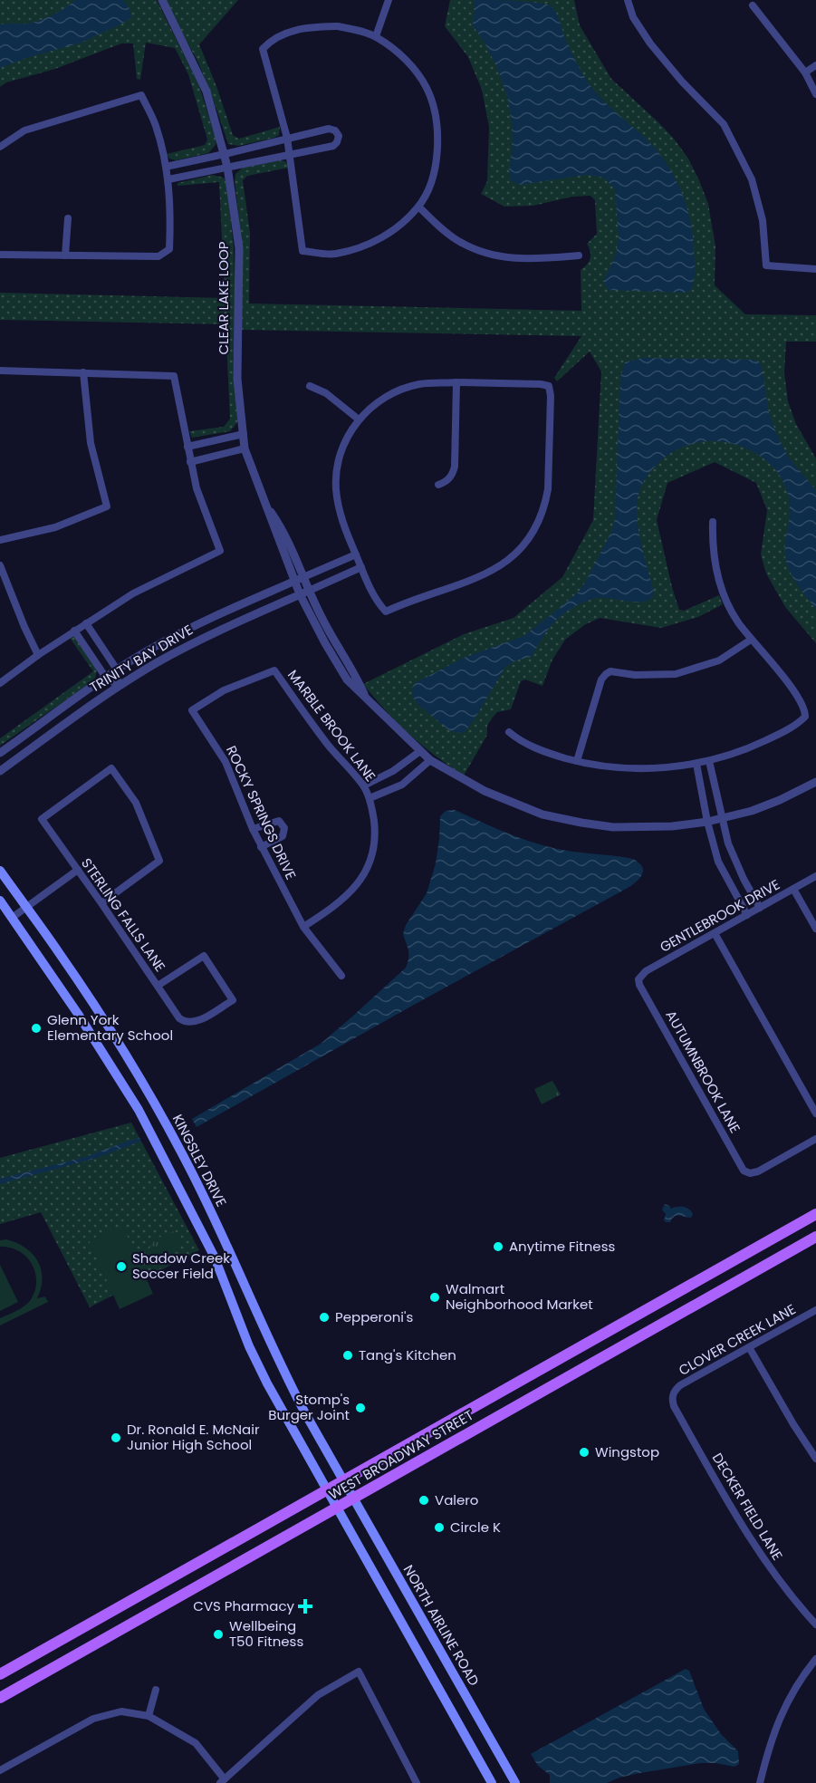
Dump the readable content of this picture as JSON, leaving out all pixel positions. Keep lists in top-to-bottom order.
{
  "streets": {
    "main road": ["KINGSLEY DRIVE", "WEST BROADWAY STREET", "NORTH AIRLINE ROAD"],
    "street": [
      "CLEAR LAKE LOOP",
      "TRINITY BAY DRIVE",
      "MARBLE BROOK LANE",
      "ROCKY SPRINGS DRIVE",
      "STERLING FALLS LANE",
      "GENTLEBROOK DRIVE",
      "AUTUMNBROOK LANE",
      "CLOVER CREEK LANE",
      "DECKER FIELD LANE"
    ]
  },
  "crossings": [
    ["CLEAR LAKE LOOP", "TRINITY BAY DRIVE"],
    ["MARBLE BROOK LANE", "ROCKY SPRINGS DRIVE"],
    ["GENTLEBROOK DRIVE", "AUTUMNBROOK LANE"],
    ["KINGSLEY DRIVE", "WEST BROADWAY STREET"],
    ["KINGSLEY DRIVE", "NORTH AIRLINE ROAD"],
    ["CLOVER CREEK LANE", "DECKER FIELD LANE"],
    ["WEST BROADWAY STREET", "NORTH AIRLINE ROAD"]
  ],
  "places": {
    "other": [
      "Glenn York Elementary School",
      "Anytime Fitness",
      "Shadow Creek Soccer Field",
      "Walmart Neighborhood Market",
      "Pepperoni's",
      "Tang's Kitchen",
      "Stomp's Burger Joint",
      "Dr. Ronald E. McNair Junior High School",
      "Wingstop",
      "Valero",
      "Circle K",
      "Wellbeing T50 Fitness"
    ],
    "health": ["CVS Pharmacy"]
  }
}
